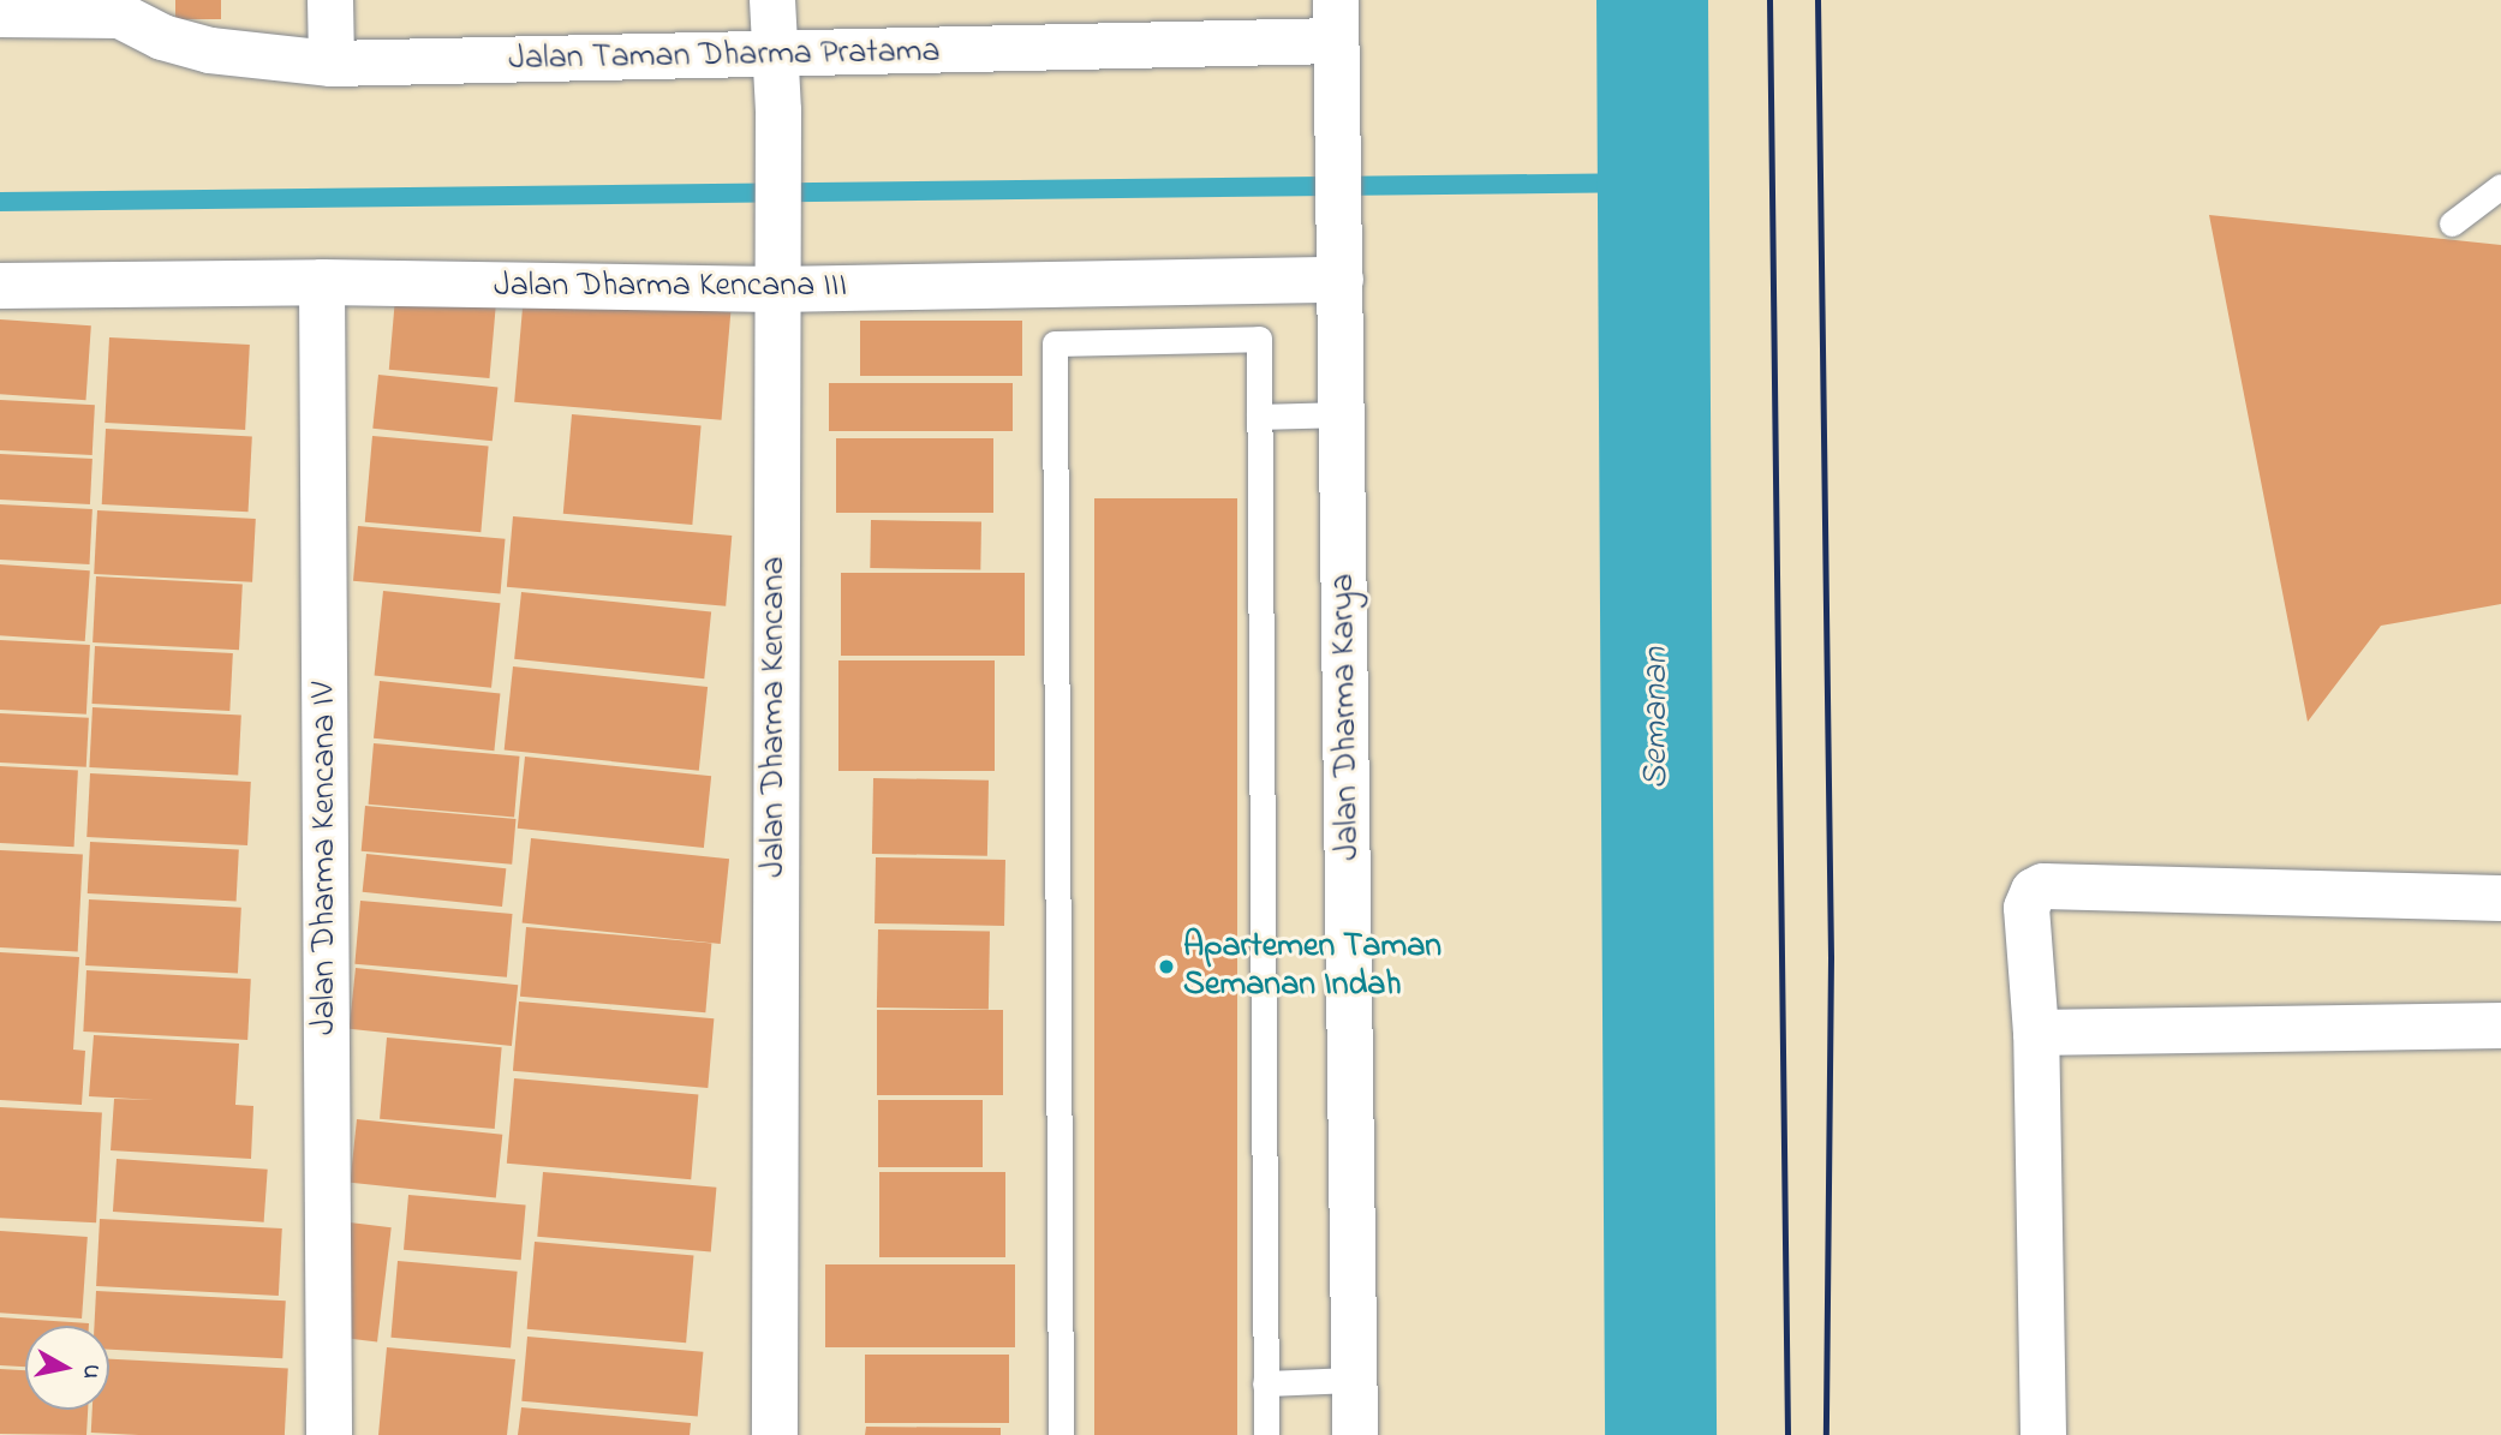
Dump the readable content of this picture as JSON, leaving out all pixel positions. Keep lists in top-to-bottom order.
{
  "streets": {
    "street": [
      "Jalan Taman Dharma Pratama",
      "Jalan Dharma Kencana III",
      "Jalan Dharma Kencana",
      "Jalan Dharma Karya",
      "Jalan Dharma Kencana IV"
    ]
  },
  "crossings": [
    ["Jalan Taman Dharma Pratama", "Jalan Dharma Kencana"],
    ["Jalan Taman Dharma Pratama", "Jalan Dharma Karya"],
    ["Jalan Dharma Kencana III", "Jalan Dharma Kencana"],
    ["Jalan Dharma Kencana III", "Jalan Dharma Karya"],
    ["Jalan Dharma Kencana III", "Jalan Dharma Kencana IV"]
  ],
  "water": ["Semanan"],
  "places": ["Apartemen Taman Semanan Indah"],
  "north": "right"
}
